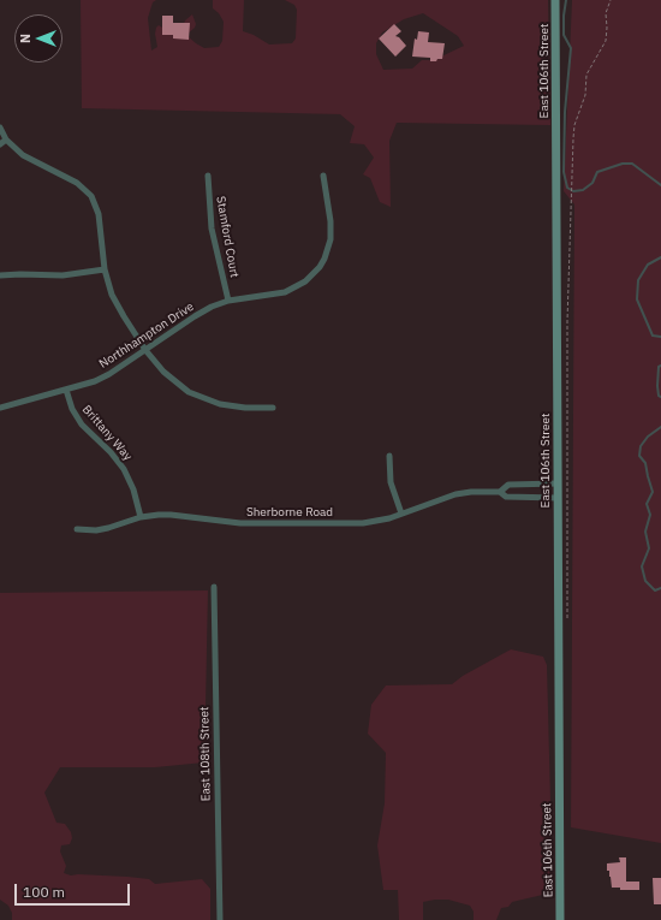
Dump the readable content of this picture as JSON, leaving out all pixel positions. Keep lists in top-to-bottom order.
{
  "streets": {
    "main road": ["East 106th Street"],
    "street": [
      "Stamford Court",
      "Northhampton Drive",
      "Brittany Way",
      "Sherborne Road",
      "East 108th Street"
    ]
  },
  "crossings": [
    ["East 106th Street", "Sherborne Road"],
    ["Stamford Court", "Northhampton Drive"],
    ["Northhampton Drive", "Brittany Way"],
    ["Brittany Way", "Sherborne Road"]
  ],
  "scale_bar": "100 m",
  "north": "left"
}
